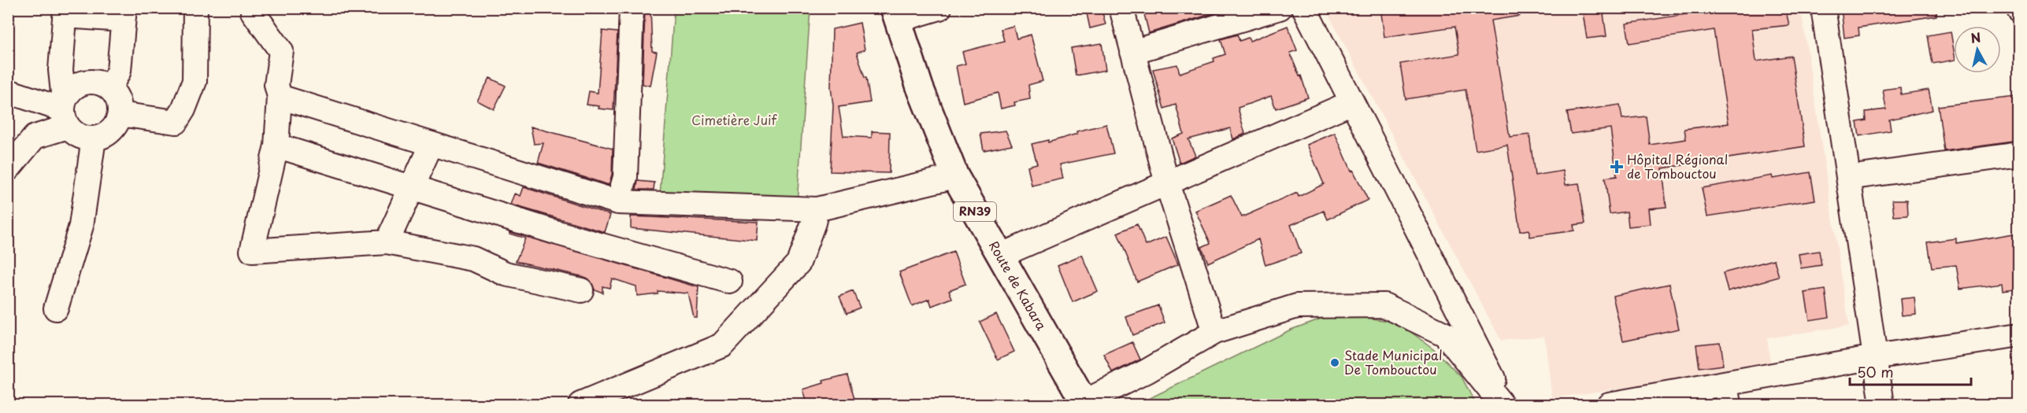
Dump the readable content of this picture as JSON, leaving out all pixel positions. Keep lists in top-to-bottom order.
{
  "streets": {
    "main road": ["RN39", "Route de Kabara"]
  },
  "parks": ["Cimetière Juif"],
  "places": {
    "health": ["Hôpital Régional de Tombouctou"],
    "other": ["Stade Municipal De Tombouctou"]
  },
  "scale_bar": "50 m",
  "north": "top"
}
